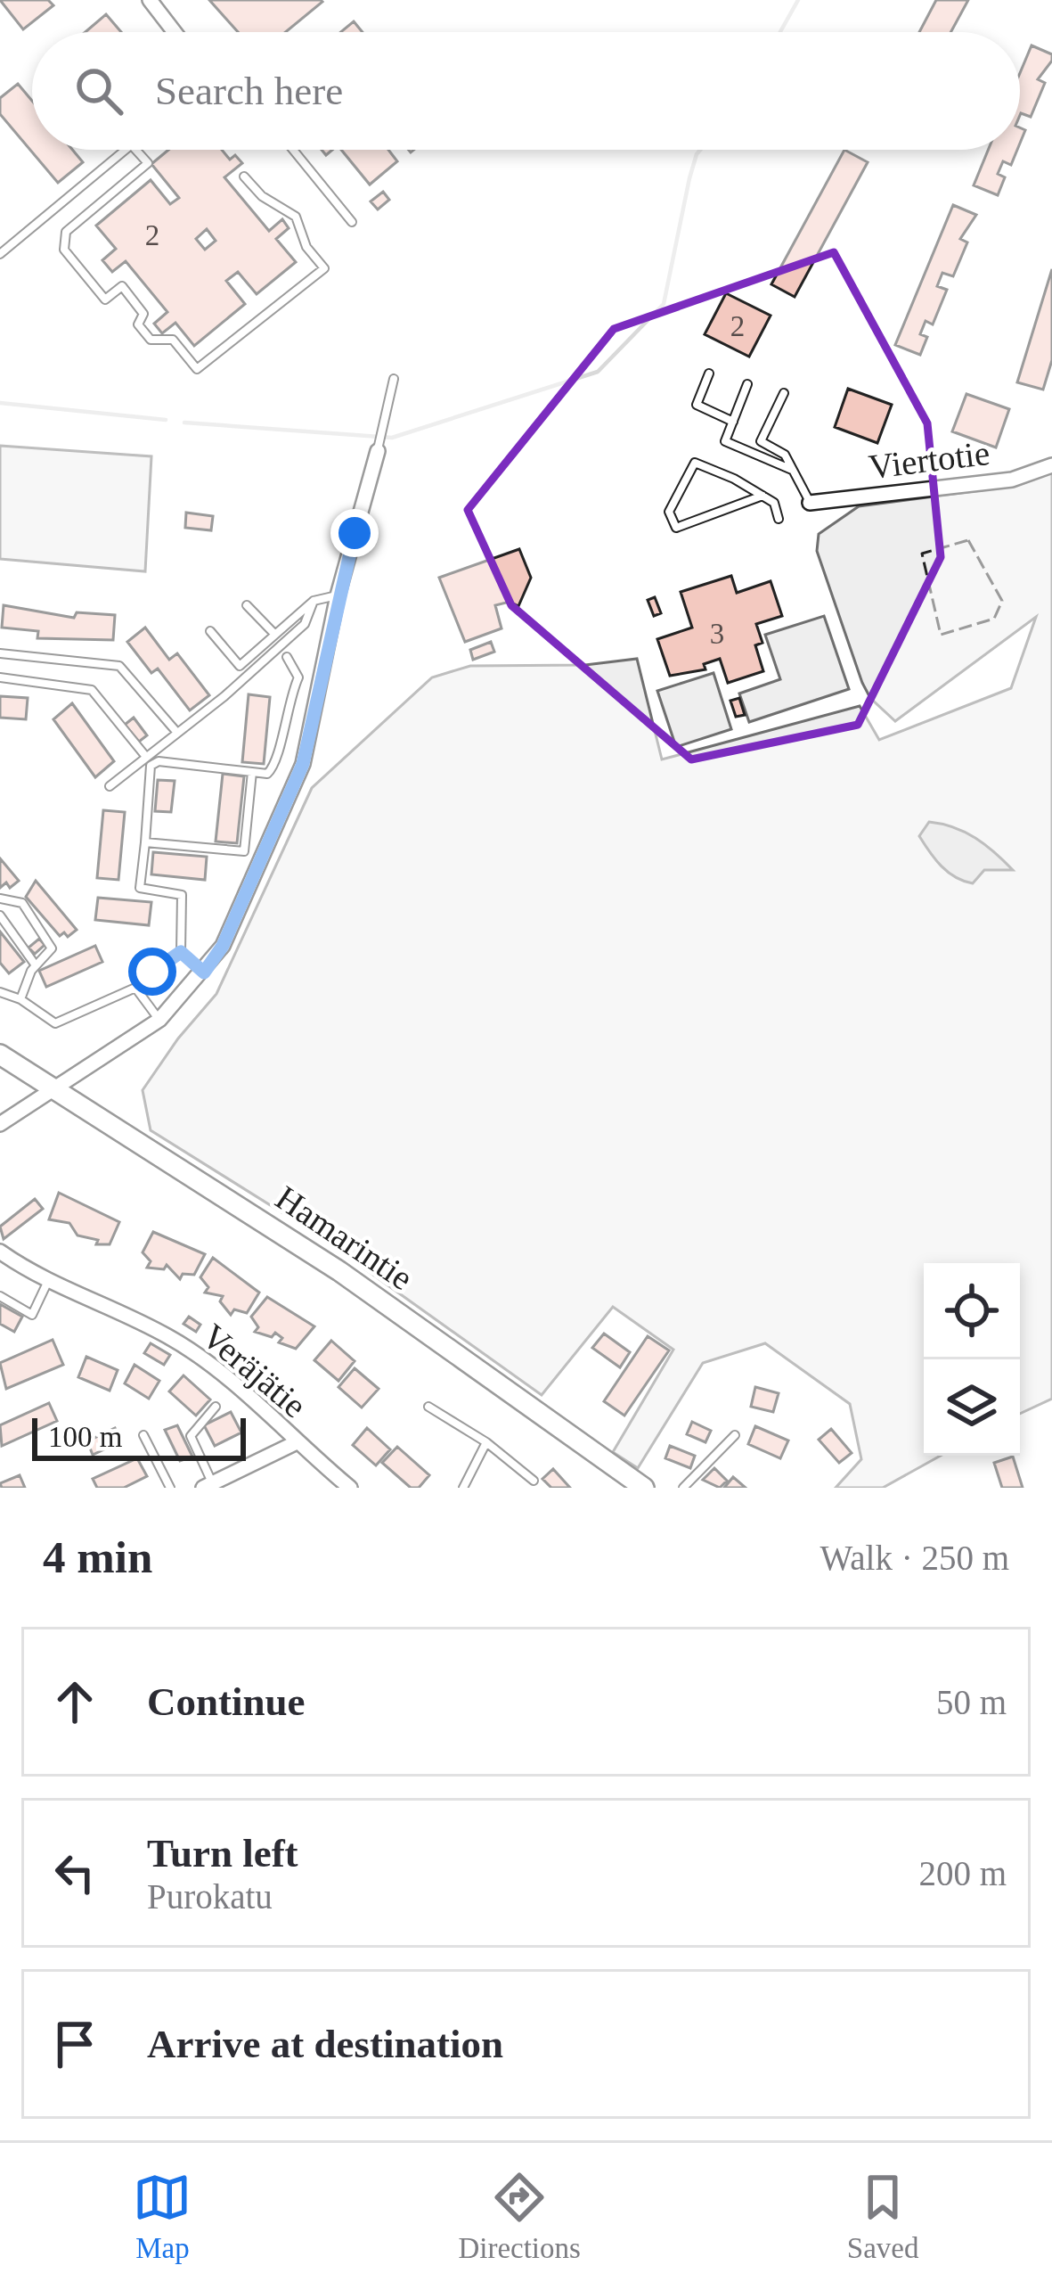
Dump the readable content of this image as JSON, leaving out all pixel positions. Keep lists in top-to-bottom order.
{
  "streets": {
    "street": ["Viertotie", "Hamarintie", "Veräjätie"]
  },
  "house_numbers": ["2", "2", "3"],
  "scale_bar": "100 m",
  "page": {
    "search": "Search here",
    "scale": "100 m",
    "heading": ["4 min", "Walk · 250 m"],
    "list": [
      ["Continue", "50 m"],
      ["Turn left", "Purokatu", "200 m"],
      "Arrive at destination"
    ],
    "nav": ["Map", "Directions", "Saved"]
  }
}
